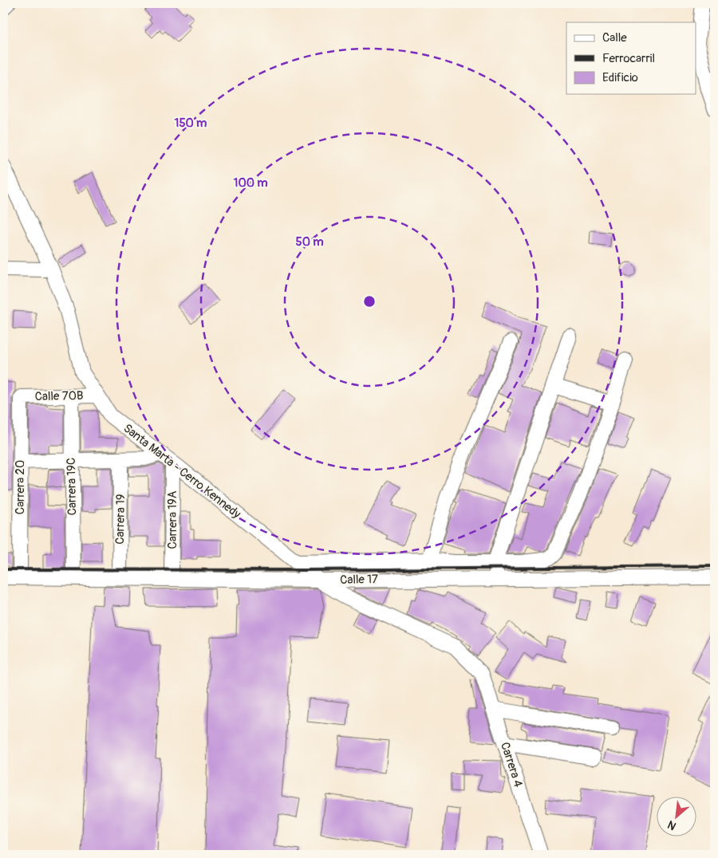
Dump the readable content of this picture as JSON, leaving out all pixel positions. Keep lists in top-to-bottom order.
{
  "streets": {
    "street": [
      "Calle 70B",
      "Santa Marta - Cerro Kennedy",
      "Carrera 19C",
      "Carrera 20",
      "Carrera 19",
      "Carrera 19A",
      "Calle 17",
      "Carrera 4"
    ]
  },
  "crossings": [
    ["Calle 70B", "Santa Marta - Cerro Kennedy"],
    ["Calle 70B", "Carrera 19C"],
    ["Calle 70B", "Carrera 20"],
    ["Santa Marta - Cerro Kennedy", "Carrera 19A"],
    ["Santa Marta - Cerro Kennedy", "Calle 17"],
    ["Santa Marta - Cerro Kennedy", "Carrera 4"],
    ["Carrera 19C", "Calle 17"],
    ["Carrera 20", "Calle 17"],
    ["Carrera 19", "Calle 17"],
    ["Carrera 19A", "Calle 17"]
  ],
  "legend": ["Calle", "Ferrocarril", "Edificio"],
  "north": "bottom left",
  "rings": ["150 m", "100 m", "50 m"]
}
